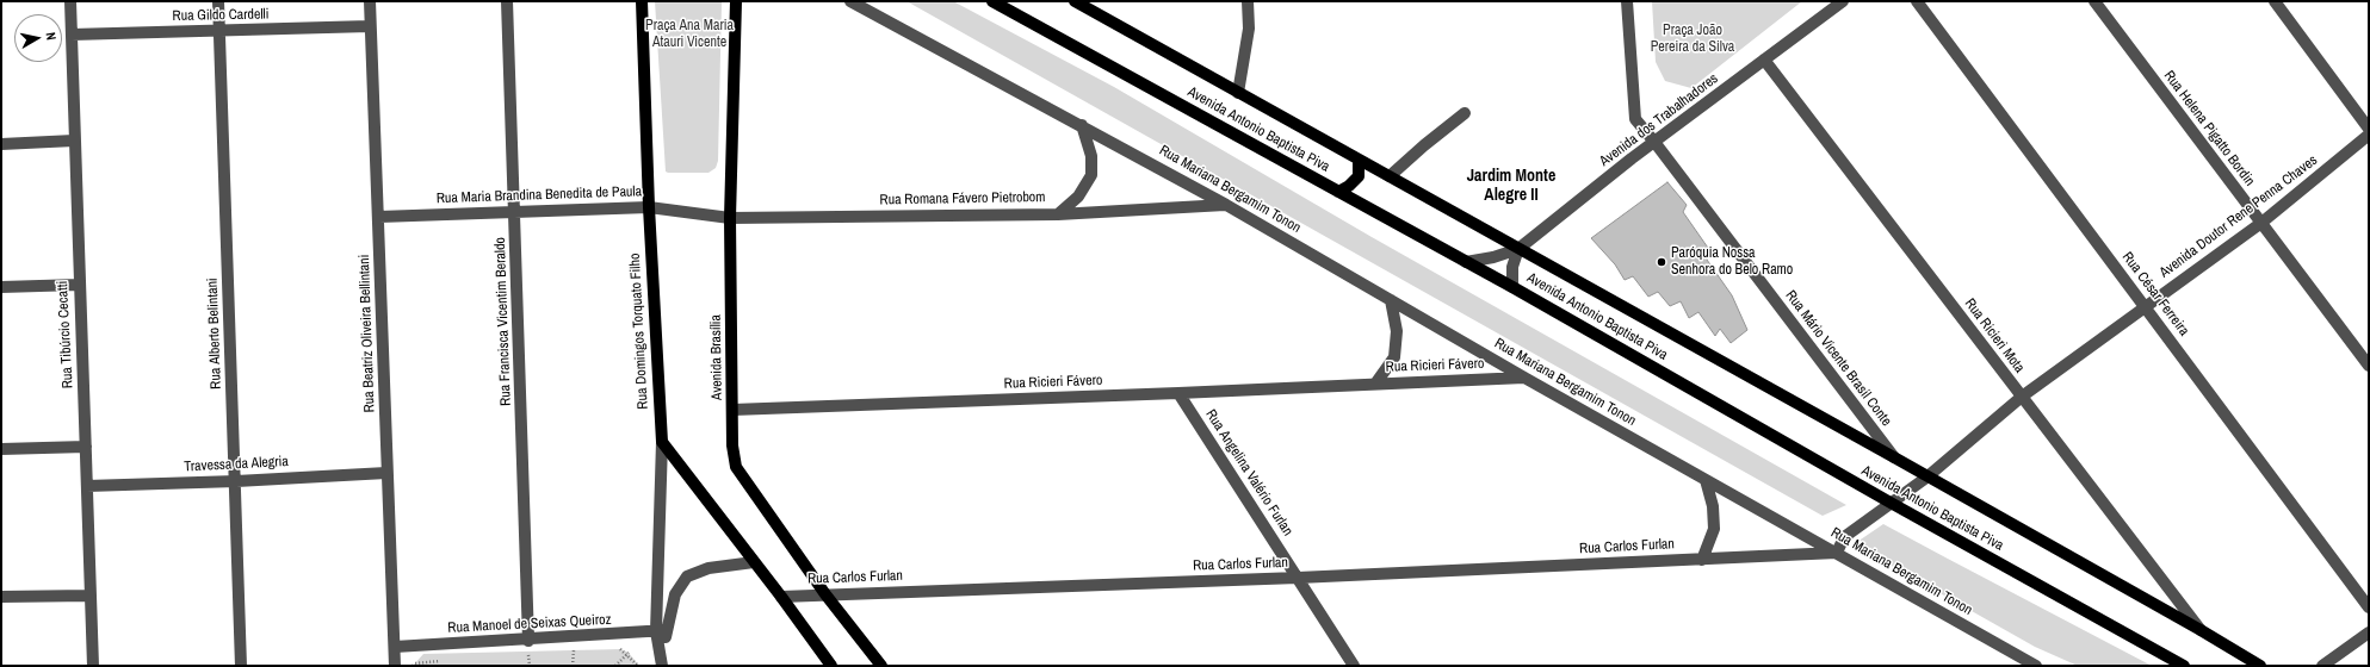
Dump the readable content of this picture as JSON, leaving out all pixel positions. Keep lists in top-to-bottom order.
{
  "streets": {
    "main road": ["Avenida Antonio Baptista Piva", "Rua Domingos Torquato Filho", "Avenida Brasília"],
    "street": [
      "Rua Gildo Cardelli",
      "Avenida dos Trabalhadores",
      "Rua Helena Pigatto Bordin",
      "Rua Mariana Bergamim Tonon",
      "Rua Maria Brandina Benedita de Paula",
      "Rua Romana Fávero Pietrobom",
      "Avenida Doutor Rene Penna Chaves",
      "Rua César Ferreira",
      "Rua Francisca Vicentim Beraldo",
      "Rua Alberto Belintani",
      "Rua Beatriz Oliveira Bellintani",
      "Rua Tibúrcio Cecatti",
      "Rua Ricieri Mota",
      "Rua Mário Vicente Brasil Conte",
      "Rua Ricieri Fávero",
      "Travessa da Alegria",
      "Rua Angelina Valério Furlan",
      "Rua Carlos Furlan",
      "Rua Manoel de Seixas Queiroz"
    ]
  },
  "crossings": [
    ["Rua Gildo Cardelli", "Rua Alberto Belintani"],
    ["Rua Gildo Cardelli", "Rua Beatriz Oliveira Bellintani"],
    ["Rua Gildo Cardelli", "Rua Tibúrcio Cecatti"],
    ["Avenida dos Trabalhadores", "Avenida Antonio Baptista Piva"],
    ["Avenida dos Trabalhadores", "Rua Ricieri Mota"],
    ["Avenida dos Trabalhadores", "Rua Mário Vicente Brasil Conte"],
    ["Rua Helena Pigatto Bordin", "Avenida Doutor Rene Penna Chaves"],
    ["Avenida Antonio Baptista Piva", "Avenida Doutor Rene Penna Chaves"],
    ["Avenida Antonio Baptista Piva", "Rua Ricieri Mota"],
    ["Avenida Antonio Baptista Piva", "Rua Mário Vicente Brasil Conte"],
    ["Rua Mariana Bergamim Tonon", "Rua Romana Fávero Pietrobom"],
    ["Rua Mariana Bergamim Tonon", "Avenida Doutor Rene Penna Chaves"],
    ["Rua Mariana Bergamim Tonon", "Rua Ricieri Fávero"],
    ["Rua Mariana Bergamim Tonon", "Rua Carlos Furlan"],
    ["Rua Maria Brandina Benedita de Paula", "Rua Romana Fávero Pietrobom"],
    ["Rua Maria Brandina Benedita de Paula", "Rua Francisca Vicentim Beraldo"],
    ["Rua Maria Brandina Benedita de Paula", "Rua Domingos Torquato Filho"],
    ["Rua Maria Brandina Benedita de Paula", "Rua Beatriz Oliveira Bellintani"],
    ["Rua Romana Fávero Pietrobom", "Avenida Brasília"],
    ["Avenida Doutor Rene Penna Chaves", "Rua César Ferreira"],
    ["Avenida Doutor Rene Penna Chaves", "Rua Ricieri Mota"],
    ["Avenida Doutor Rene Penna Chaves", "Rua Carlos Furlan"],
    ["Rua Francisca Vicentim Beraldo", "Rua Manoel de Seixas Queiroz"],
    ["Rua Domingos Torquato Filho", "Rua Manoel de Seixas Queiroz"],
    ["Rua Alberto Belintani", "Travessa da Alegria"],
    ["Rua Beatriz Oliveira Bellintani", "Travessa da Alegria"],
    ["Rua Beatriz Oliveira Bellintani", "Rua Manoel de Seixas Queiroz"],
    ["Rua Tibúrcio Cecatti", "Travessa da Alegria"],
    ["Avenida Brasília", "Rua Ricieri Fávero"],
    ["Avenida Brasília", "Rua Carlos Furlan"],
    ["Rua Ricieri Fávero", "Rua Angelina Valério Furlan"],
    ["Rua Angelina Valério Furlan", "Rua Carlos Furlan"]
  ],
  "districts": ["Jardim Monte Alegre II"],
  "parks": ["Praça Ana Maria Atauri Vicente", "Praça João Pereira da Silva"],
  "places": ["Paróquia Nossa Senhora do Belo Ramo"],
  "north": "right"
}
